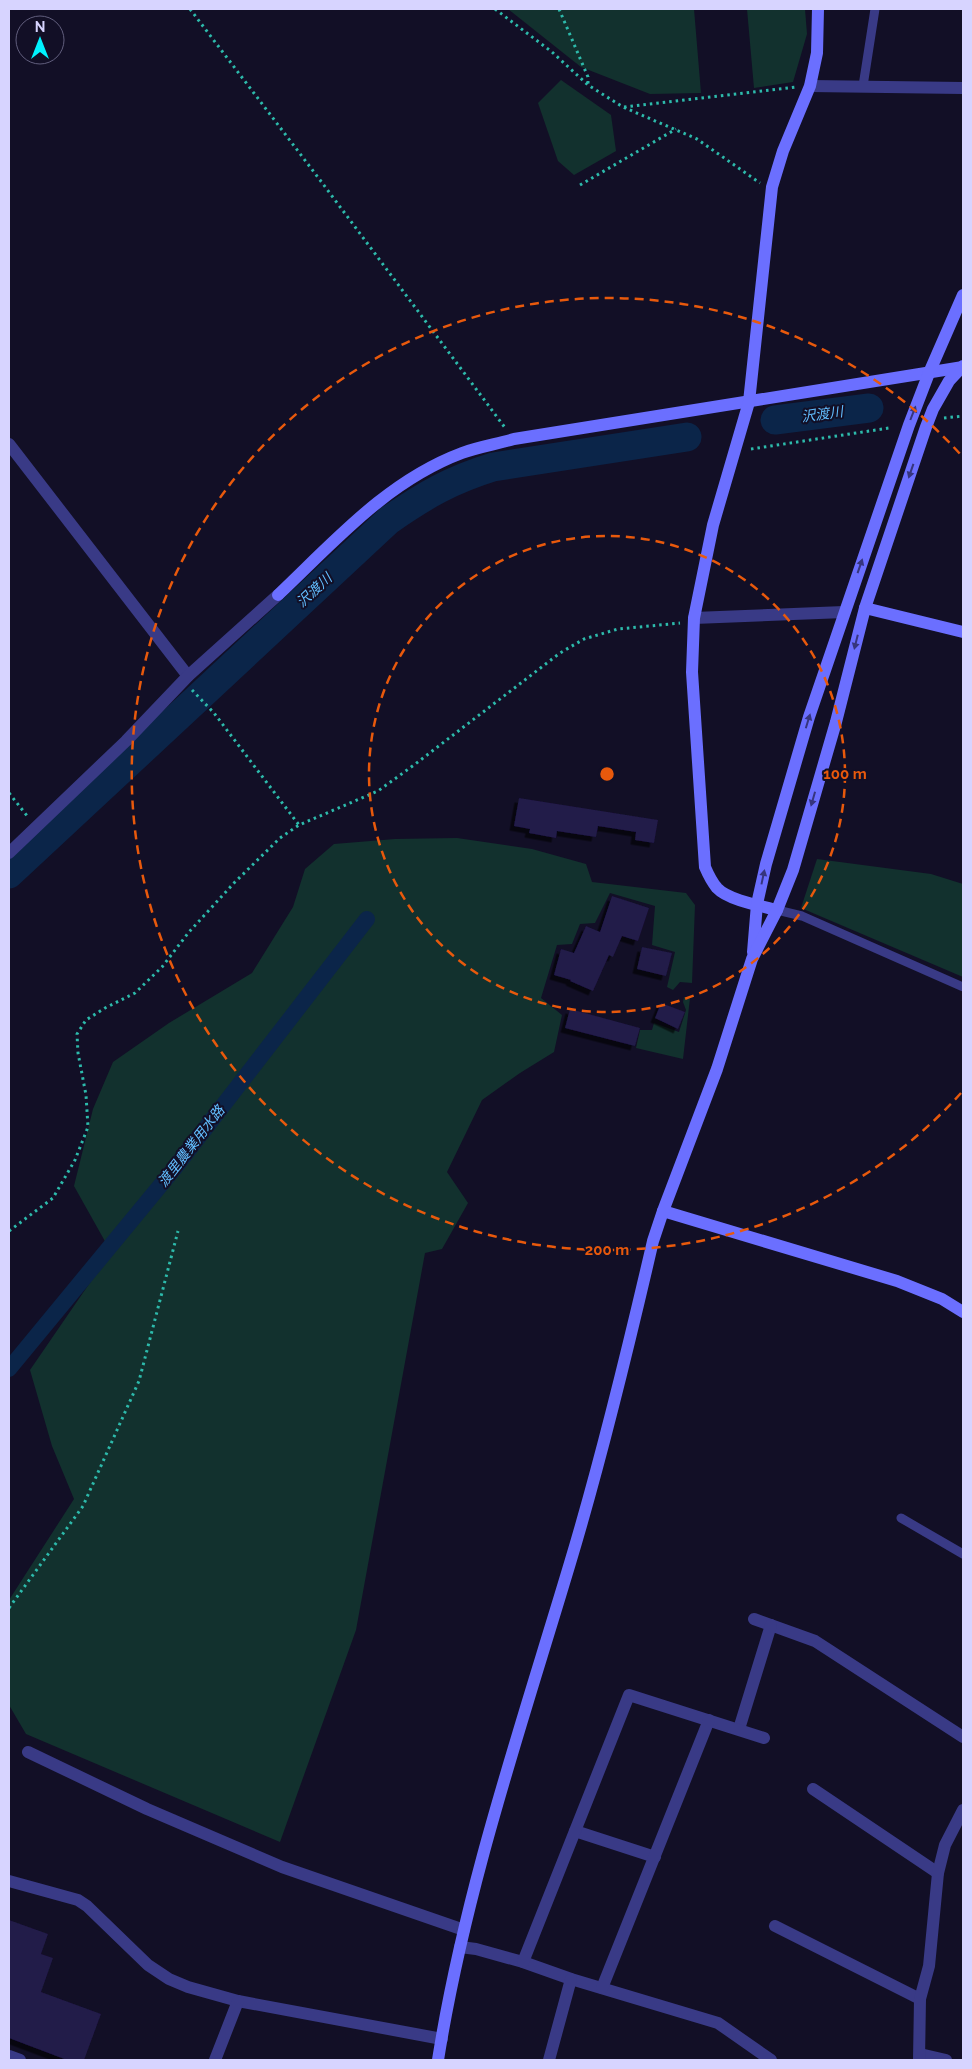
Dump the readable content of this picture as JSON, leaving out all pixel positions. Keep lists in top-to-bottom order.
{
  "water": ["沢渡川", "渡里農業用水路"],
  "north": "top",
  "rings": ["100 m", "200 m"]
}
